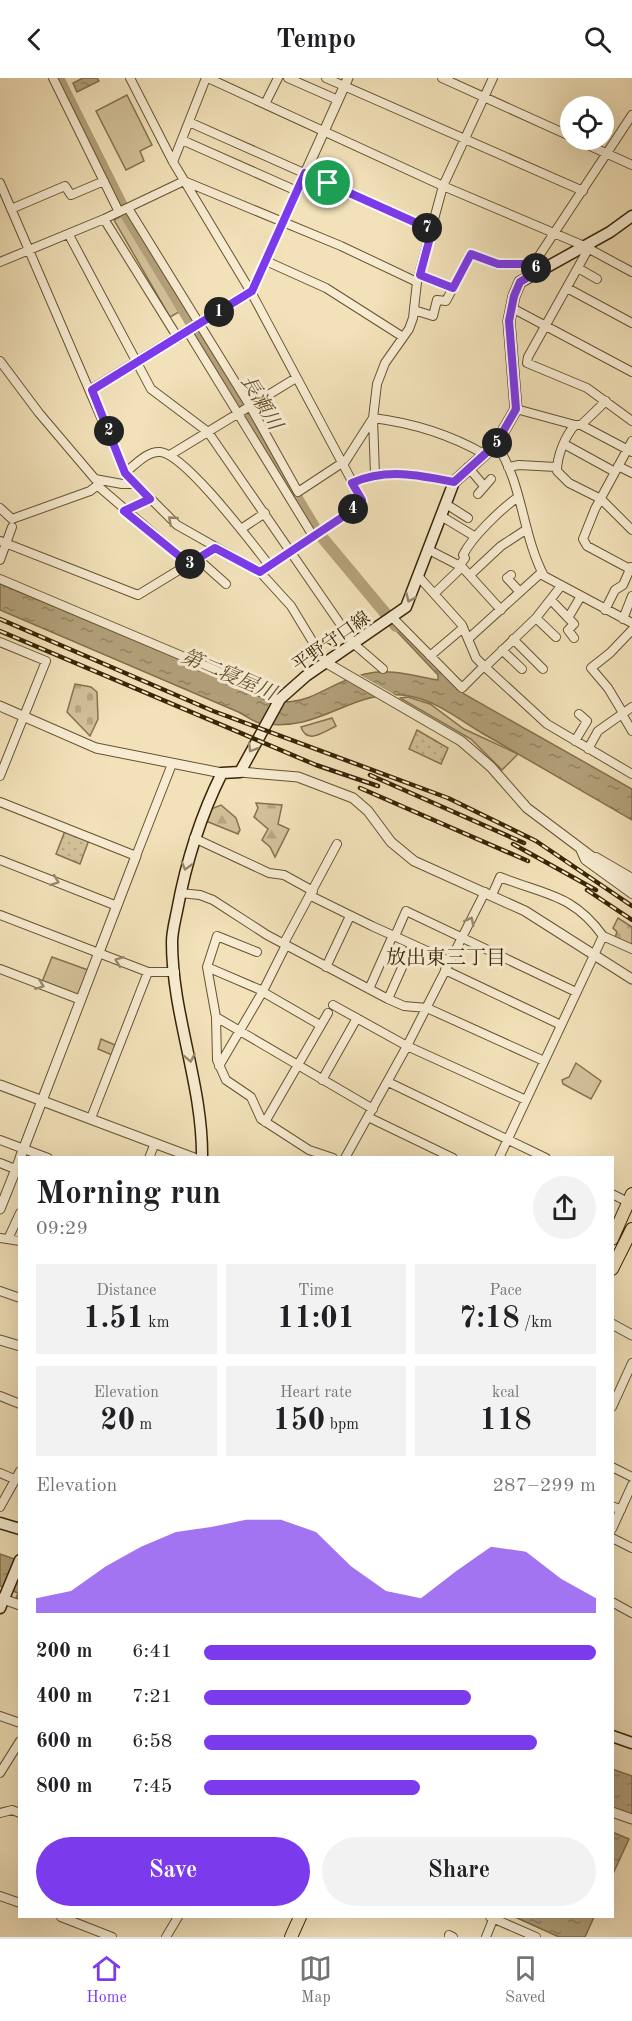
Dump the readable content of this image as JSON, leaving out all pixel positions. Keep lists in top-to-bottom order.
{
  "streets": {
    "main road": ["平野守口線"]
  },
  "districts": ["放出東三丁目"],
  "water": ["長瀬川", "第二寝屋川"],
  "page": {
    "header": "Tempo",
    "pins": [
      "7",
      "6",
      "1",
      "2",
      "5",
      "4",
      "3"
    ],
    "heading": ["Morning run", "09:29"],
    "stats": [
      ["Distance", "1.51 km"],
      ["Time", "11:01"],
      ["Pace", "7:18 /km"],
      ["Elevation", "20 m"],
      ["Heart rate", "150 bpm"],
      ["kcal", "118"]
    ],
    "chart": ["Elevation", "287–299 m"],
    "list": [
      {
        "name": "200 m",
        "note": "6:41"
      },
      {
        "name": "400 m",
        "note": "7:21"
      },
      {
        "name": "600 m",
        "note": "6:58"
      },
      {
        "name": "800 m",
        "note": "7:45"
      }
    ],
    "buttons": ["Save", "Share"],
    "tabs": ["Home", "Map", "Saved"]
  }
}
